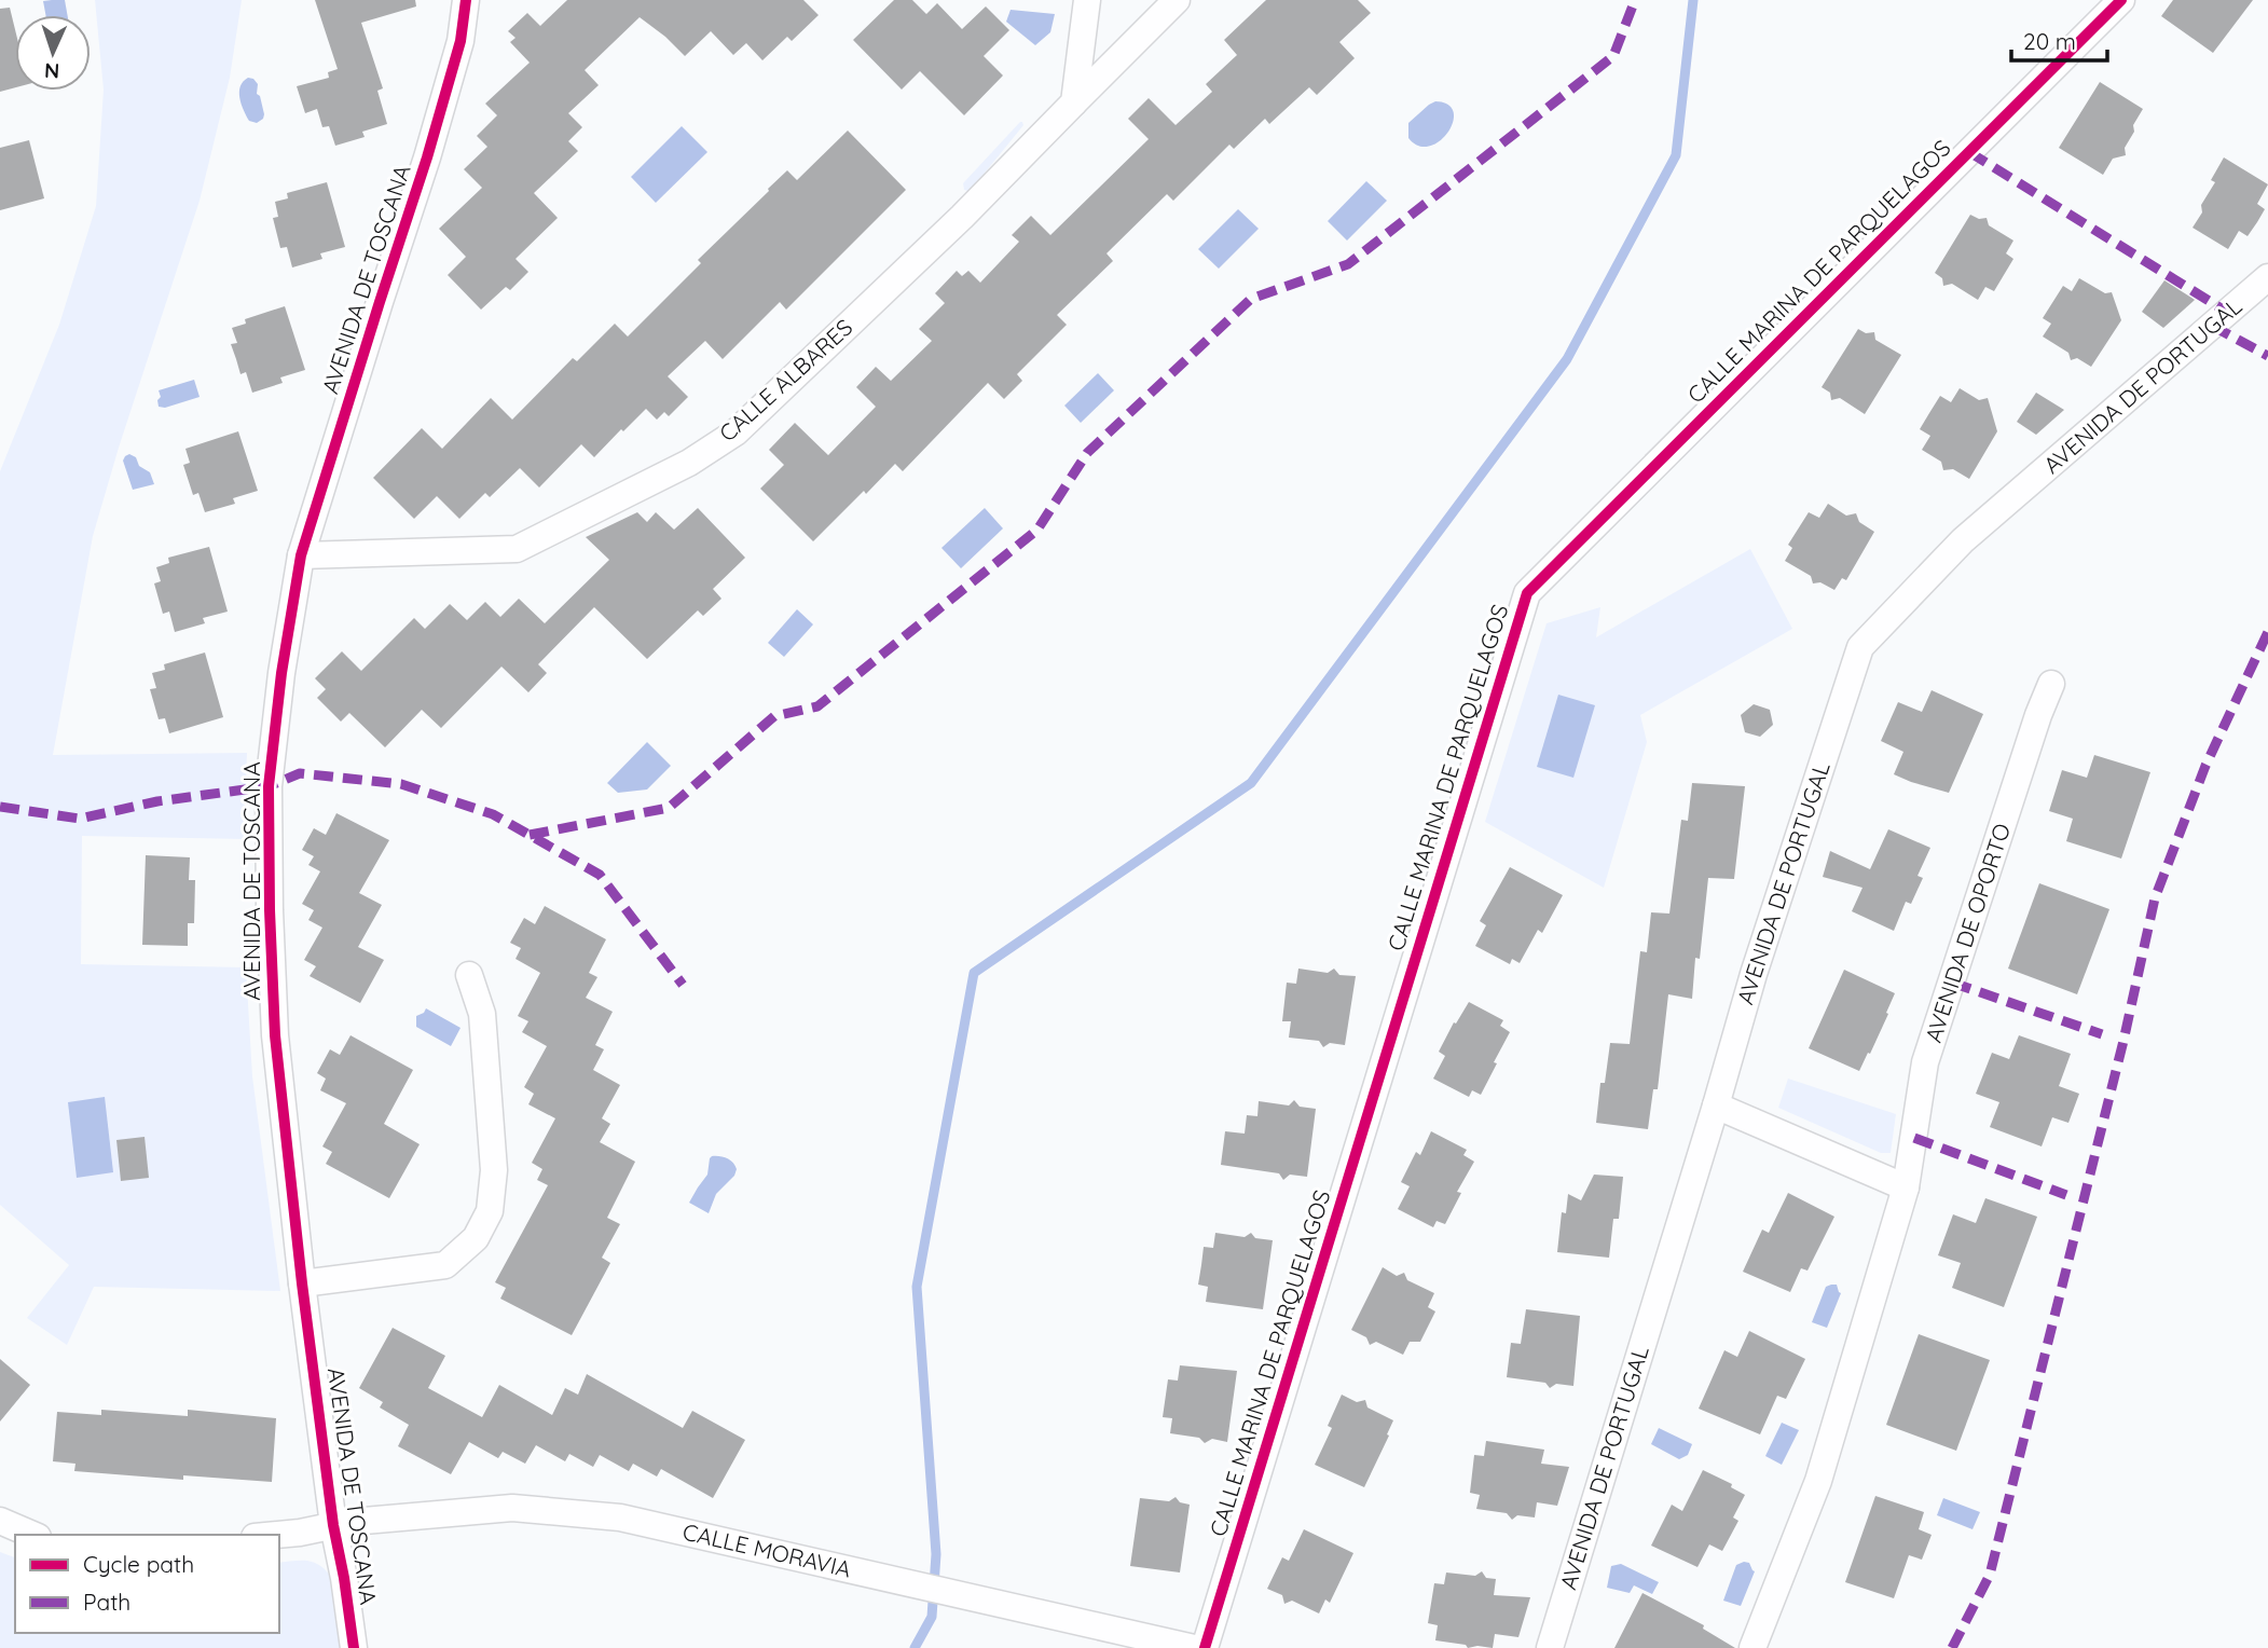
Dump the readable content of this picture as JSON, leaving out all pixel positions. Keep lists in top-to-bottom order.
{
  "streets": {
    "street": [
      "CALLE MARINA DE PARQUELAGOS",
      "AVENIDA DE TOSCANA",
      "CALLE ALBARES",
      "AVENIDA DE PORTUGAL",
      "AVENIDA DE OPORTO",
      "CALLE MORAVIA"
    ]
  },
  "crossings": [
    ["AVENIDA DE TOSCANA", "CALLE ALBARES"],
    ["AVENIDA DE TOSCANA", "CALLE MORAVIA"]
  ],
  "legend": ["Cycle path", "Path"],
  "scale_bar": "20 m",
  "north": "bottom"
}
